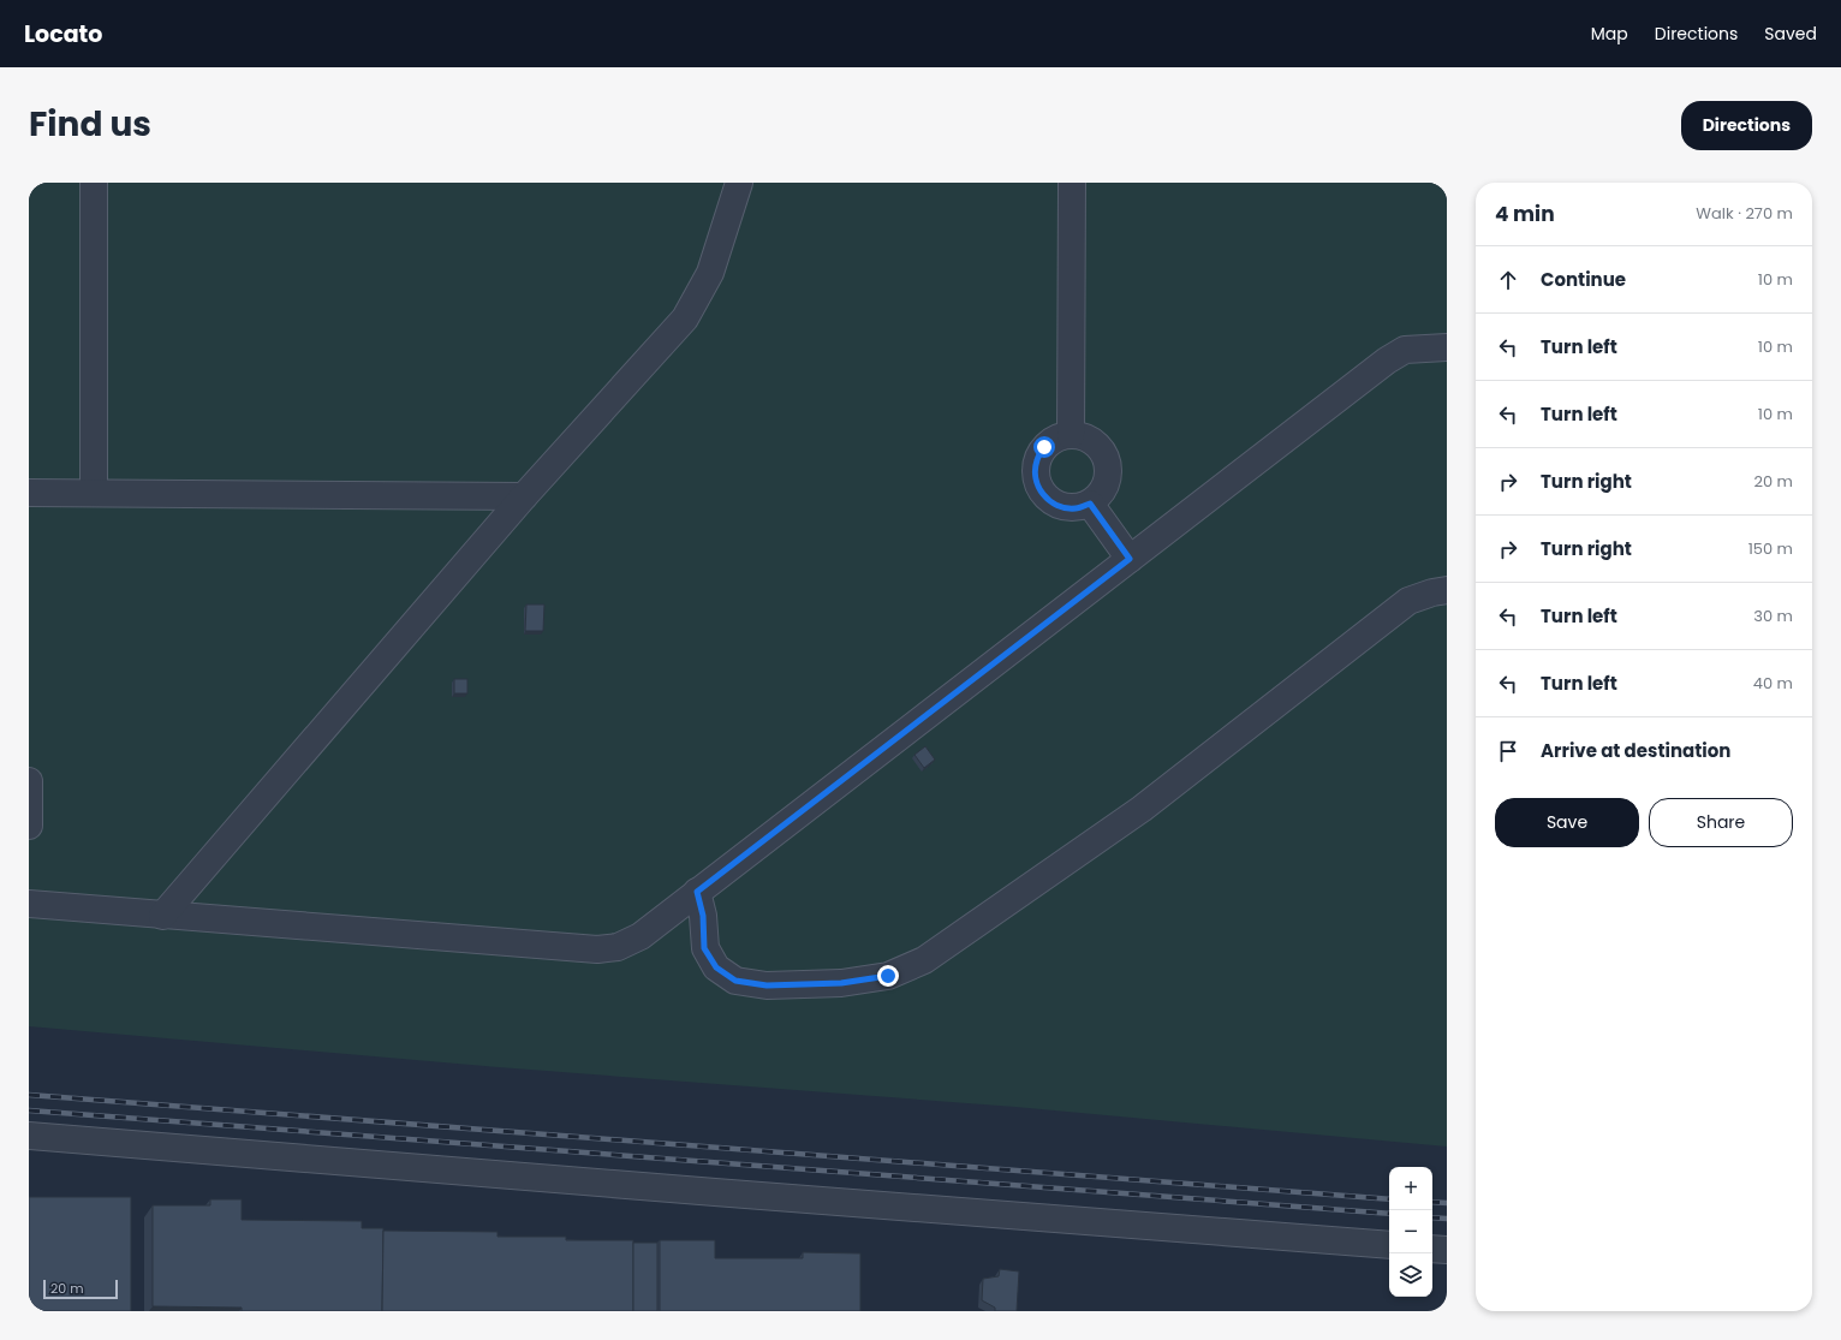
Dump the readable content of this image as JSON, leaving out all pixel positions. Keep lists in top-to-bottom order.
{
  "scale_bar": "20 m",
  "page": {
    "header": "Locato",
    "nav": ["Map", "Directions", "Saved"],
    "title": "Find us",
    "buttons": [
      "Directions",
      ["Save", "Share"]
    ],
    "heading": ["4 min", "Walk · 270 m"],
    "list": [
      ["Continue", "10 m"],
      ["Turn left", "10 m"],
      ["Turn left", "10 m"],
      ["Turn right", "20 m"],
      ["Turn right", "150 m"],
      ["Turn left", "30 m"],
      ["Turn left", "40 m"],
      "Arrive at destination"
    ],
    "map_buttons": ["+", "−"],
    "scale": "20 m"
  }
}
